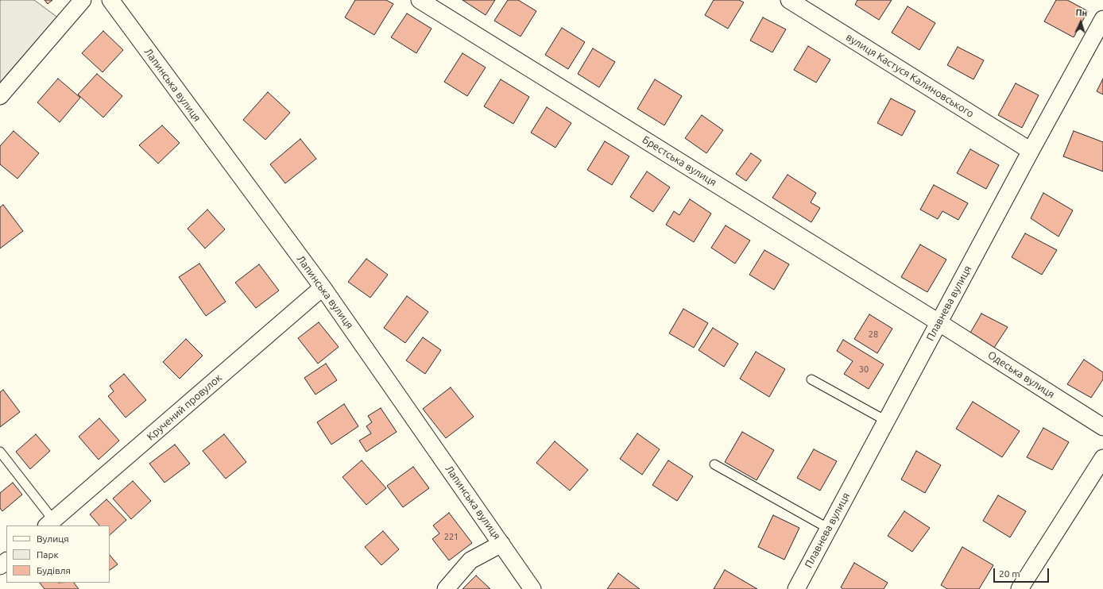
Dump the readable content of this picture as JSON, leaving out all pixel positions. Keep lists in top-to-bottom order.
{
  "streets": {
    "street": [
      "вулиця Кастуся Калиновського",
      "Лапинська вулиця",
      "Брестська вулиця",
      "Плавнева вулиця",
      "Одеська вулиця",
      "Кручений провулок"
    ]
  },
  "crossings": [
    ["вулиця Кастуся Калиновського", "Плавнева вулиця"],
    ["Лапинська вулиця", "Кручений провулок"],
    ["Брестська вулиця", "Плавнева вулиця"],
    ["Брестська вулиця", "Одеська вулиця"],
    ["Плавнева вулиця", "Одеська вулиця"]
  ],
  "house_numbers": ["28", "30", "221"],
  "legend": ["Вулиця", "Парк", "Будівля"],
  "scale_bar": "20 m",
  "north": "top"
}
